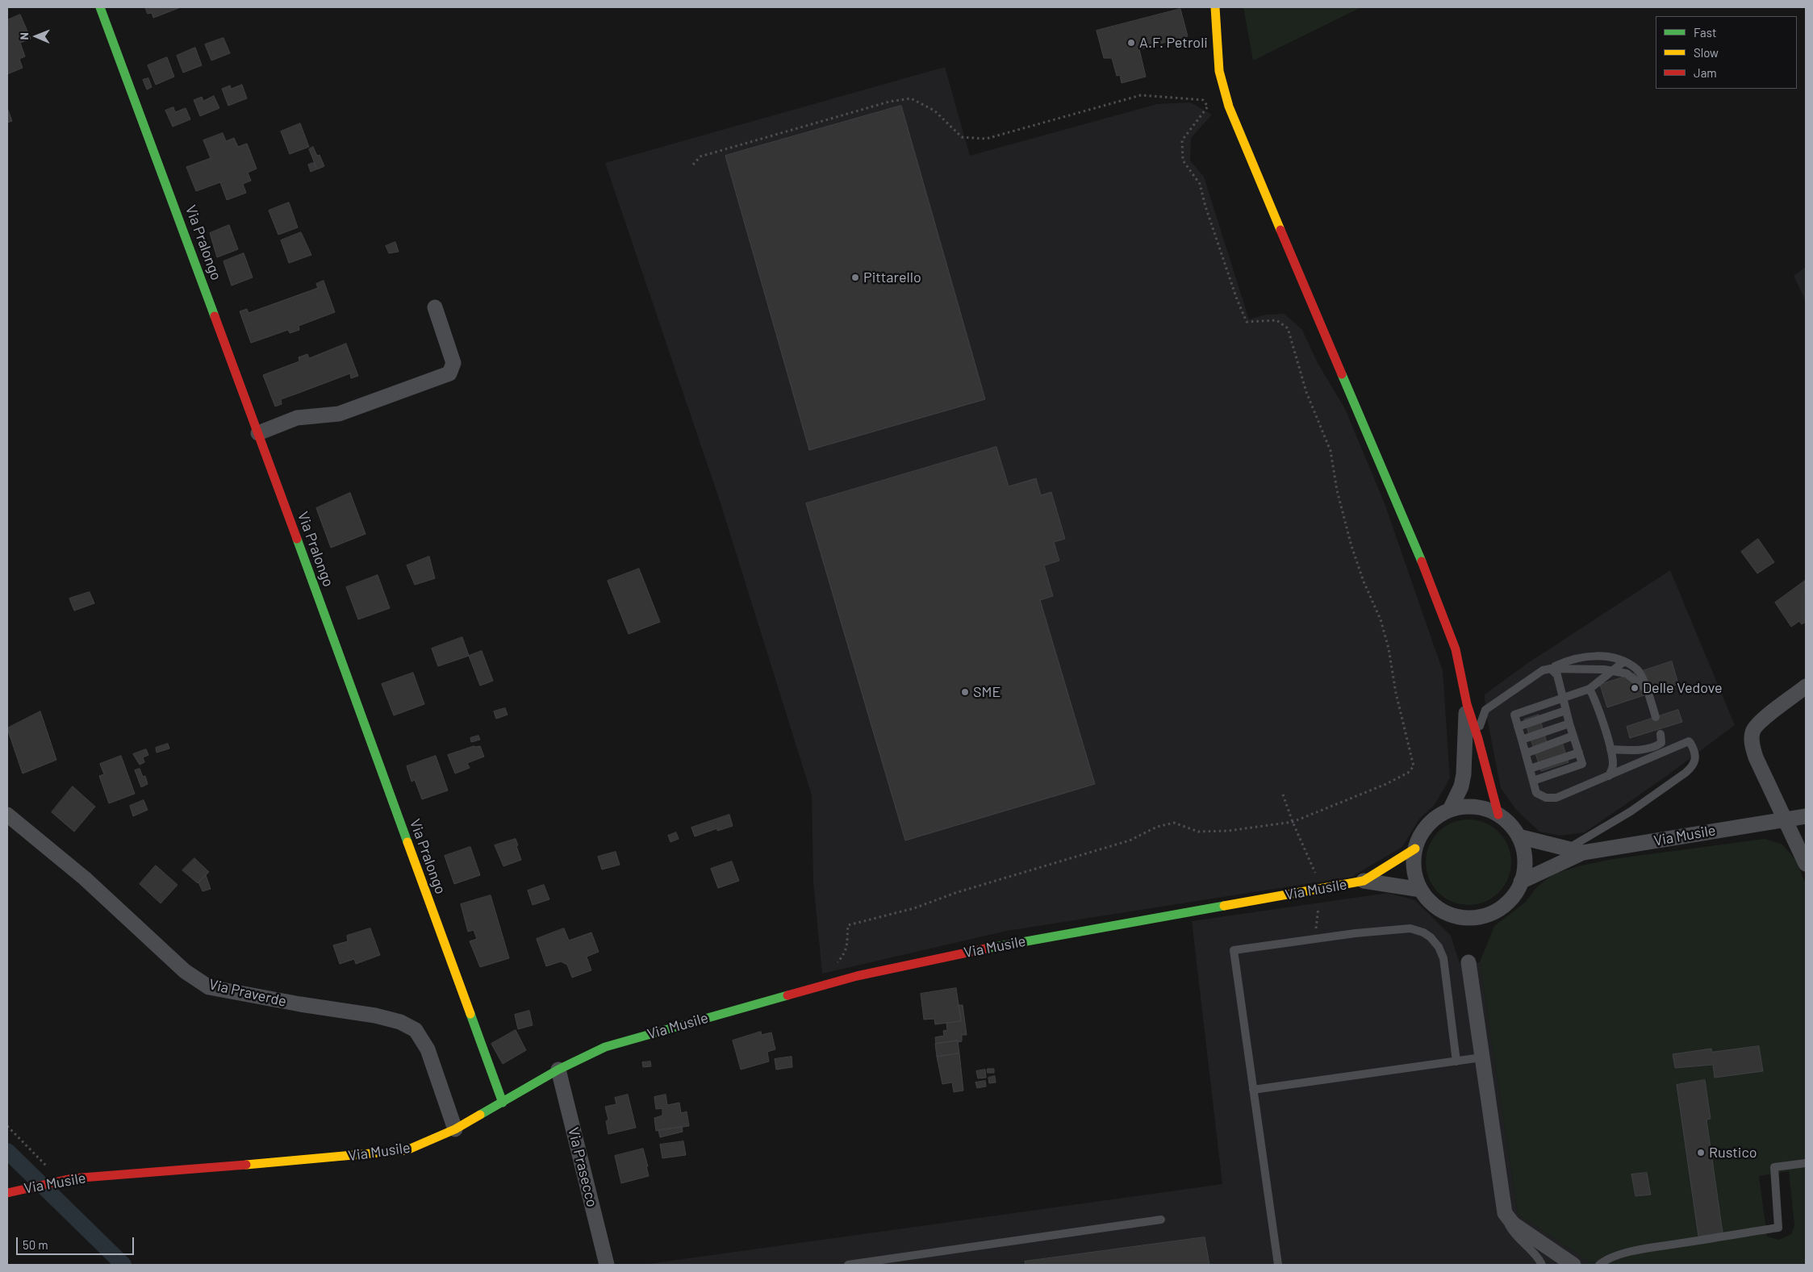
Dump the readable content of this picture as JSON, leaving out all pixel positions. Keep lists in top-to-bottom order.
{
  "streets": {
    "street": [
      "Via Pralongo",
      "Via Musile",
      "Via Praverde",
      "Via Prasecco"
    ]
  },
  "crossings": [
    ["Via Pralongo", "Via Musile"],
    ["Via Musile", "Via Praverde"],
    ["Via Musile", "Via Prasecco"]
  ],
  "places": [
    "A.F. Petroli",
    "Pittarello",
    "Delle Vedove",
    "SME",
    "Rustico"
  ],
  "legend": ["Fast", "Slow", "Jam"],
  "scale_bar": "50 m",
  "north": "left"
}
